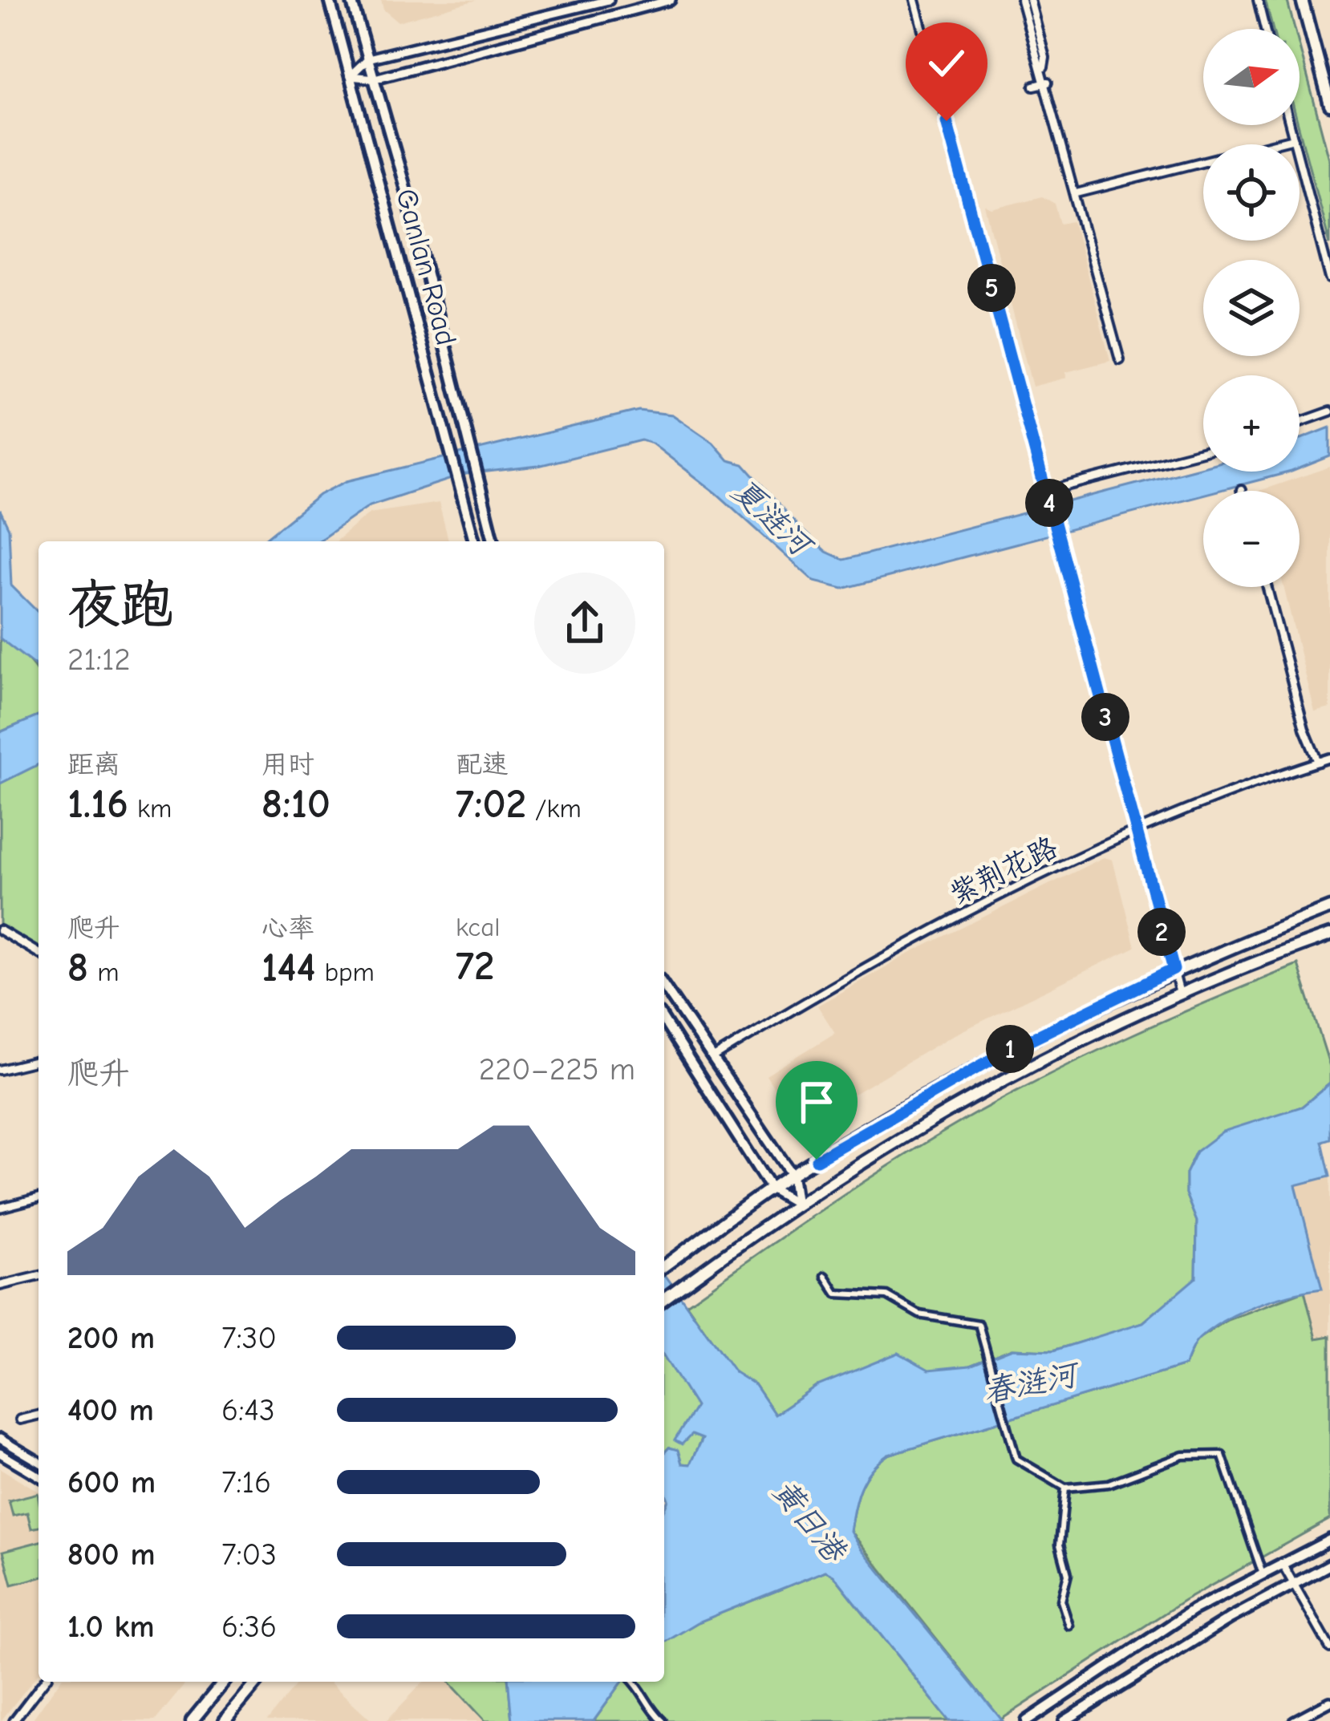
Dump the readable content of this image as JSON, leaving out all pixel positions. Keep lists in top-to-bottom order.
{
  "streets": {
    "main road": ["Ganlan Road"],
    "street": ["紫荆花路"]
  },
  "water": ["夏涟河", "春涟河", "黄日港"],
  "north": "right",
  "page": {
    "map_buttons": ["+", "−"],
    "pins": [
      "5",
      "4",
      "3",
      "2",
      "1"
    ],
    "heading": ["夜跑", "21:12"],
    "stats": [
      ["距离", "1.16 km"],
      ["用时", "8:10"],
      ["配速", "7:02 /km"],
      ["爬升", "8 m"],
      ["心率", "144 bpm"],
      ["kcal", "72"]
    ],
    "chart": ["爬升", "220–225 m"],
    "list": [
      {
        "name": "200 m",
        "note": "7:30"
      },
      {
        "name": "400 m",
        "note": "6:43"
      },
      {
        "name": "600 m",
        "note": "7:16"
      },
      {
        "name": "800 m",
        "note": "7:03"
      },
      {
        "name": "1.0 km",
        "note": "6:36"
      }
    ]
  }
}
